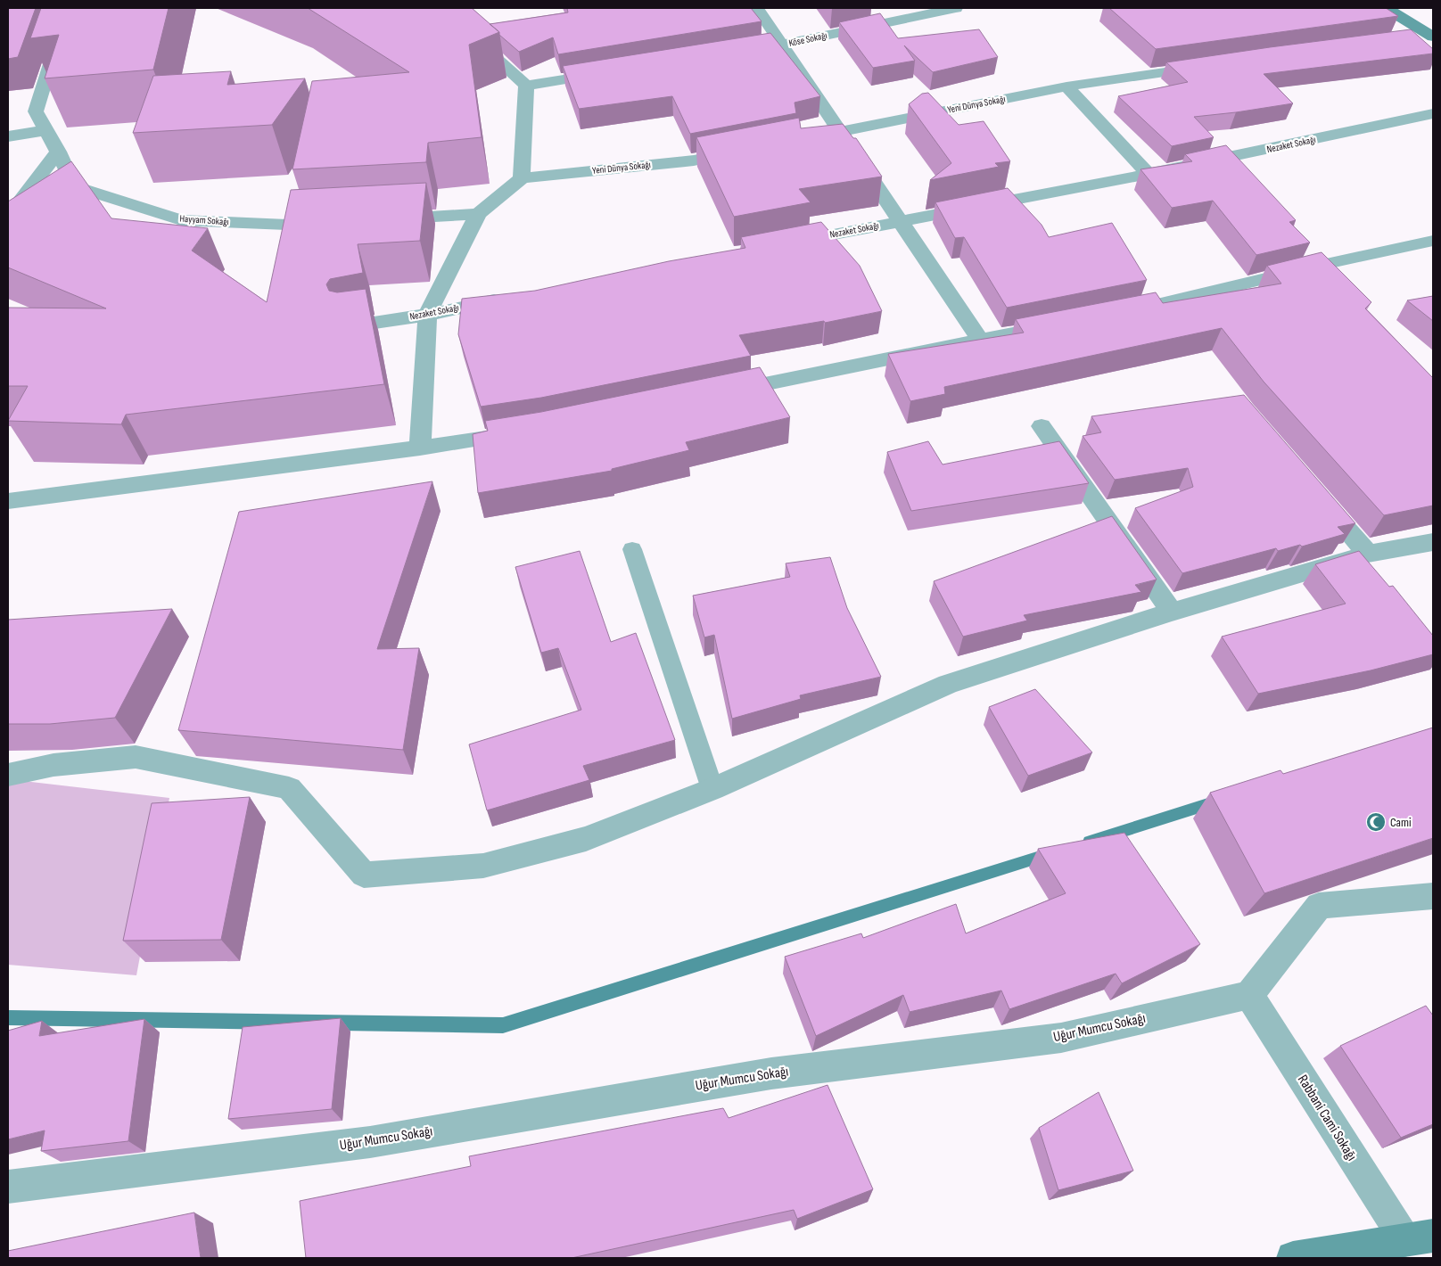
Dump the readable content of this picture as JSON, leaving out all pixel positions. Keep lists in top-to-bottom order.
{
  "streets": {
    "street": [
      "Köse Sokağı",
      "Yeni Dünya Sokağı",
      "Nezaket Sokağı",
      "Hayyam Sokağı",
      "Uğur Mumcu Sokağı",
      "Rabbani Cami Sokağı"
    ]
  },
  "crossings": [
    ["Uğur Mumcu Sokağı", "Rabbani Cami Sokağı"]
  ],
  "places": {
    "mosque": ["Cami"]
  }
}
